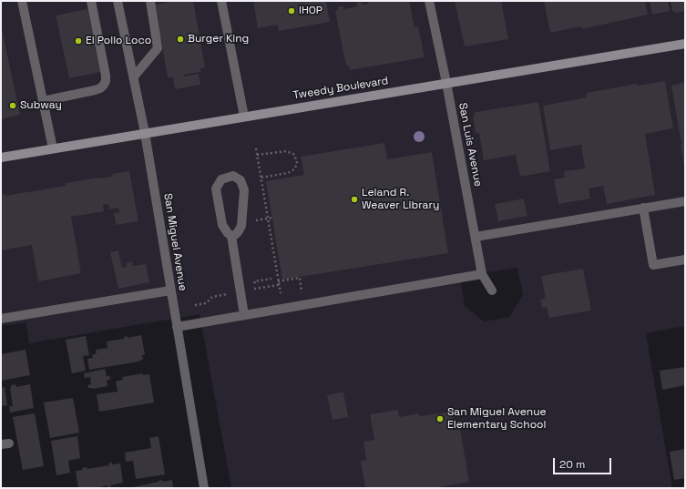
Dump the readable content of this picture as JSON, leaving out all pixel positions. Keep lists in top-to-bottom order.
{
  "streets": {
    "main road": ["Tweedy Boulevard"],
    "street": ["San Luis Avenue", "San Miguel Avenue"]
  },
  "crossings": [
    ["Tweedy Boulevard", "San Luis Avenue"],
    ["Tweedy Boulevard", "San Miguel Avenue"]
  ],
  "places": [
    "IHOP",
    "Burger King",
    "El Pollo Loco",
    "Subway",
    "Leland R. Weaver Library",
    "San Miguel Avenue Elementary School"
  ],
  "scale_bar": "20 m"
}
